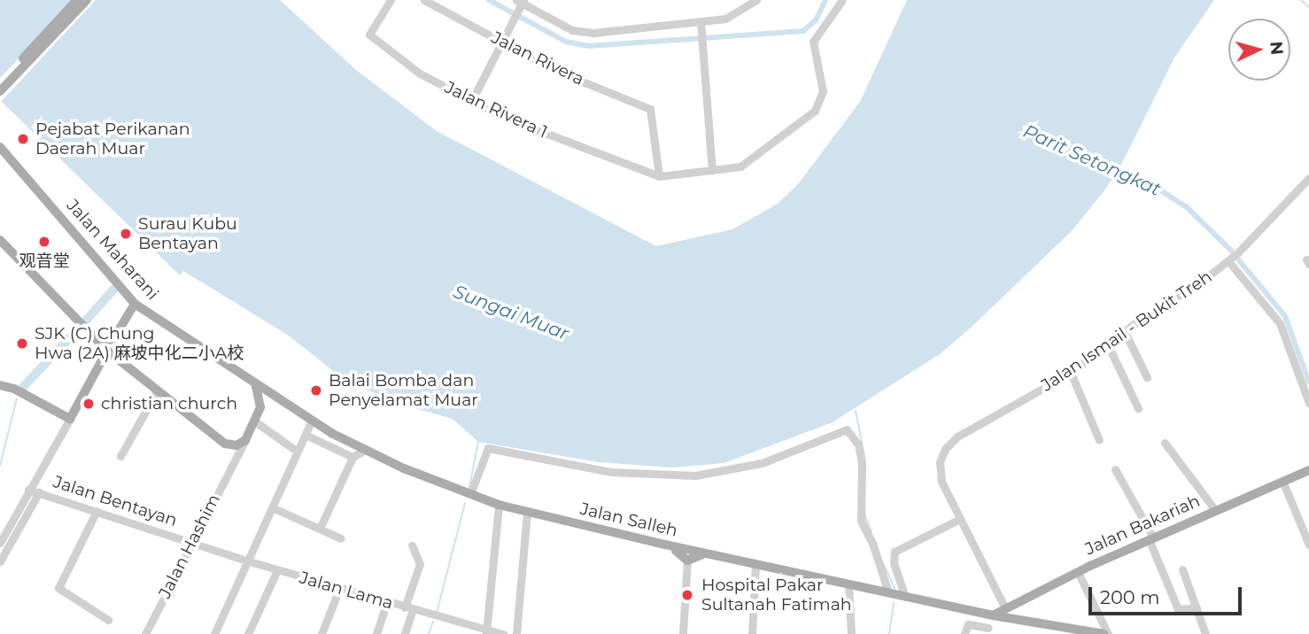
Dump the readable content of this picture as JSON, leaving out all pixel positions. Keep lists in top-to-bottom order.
{
  "streets": {
    "main road": [
      "Jalan Maharani",
      "Jalan Bentayan",
      "Jalan Salleh",
      "Jalan Bakariah"
    ],
    "street": [
      "Jalan Rivera",
      "Jalan Rivera 1",
      "Jalan Ismail - Bukit Treh",
      "Jalan Hashim",
      "Jalan Lama"
    ]
  },
  "crossings": [
    ["Jalan Rivera", "Jalan Rivera 1"],
    ["Jalan Maharani", "Jalan Salleh"],
    ["Jalan Ismail - Bukit Treh", "Jalan Bakariah"],
    ["Jalan Bentayan", "Jalan Hashim"],
    ["Jalan Bentayan", "Jalan Lama"],
    ["Jalan Salleh", "Jalan Bakariah"],
    ["Jalan Hashim", "Jalan Lama"]
  ],
  "water": ["Parit Setongkat", "Sungai Muar"],
  "places": [
    "Pejabat Perikanan Daerah Muar",
    "Surau Kubu Bentayan",
    "观音堂",
    "SJK (C) Chung Hwa (2A) 麻坡中化二小A校",
    "Balai Bomba dan Penyelamat Muar",
    "christian church",
    "Hospital Pakar Sultanah Fatimah"
  ],
  "scale_bar": "200 m",
  "north": "right"
}
